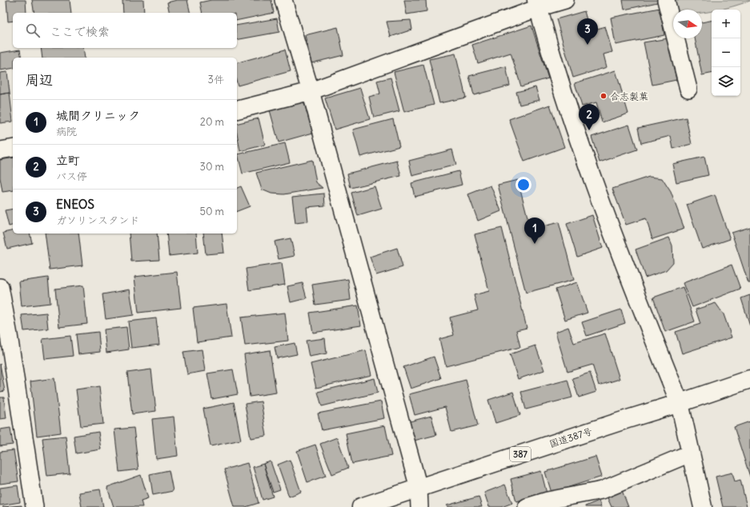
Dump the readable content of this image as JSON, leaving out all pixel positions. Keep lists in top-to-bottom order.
{
  "streets": {
    "main road": ["国道387号", "387"]
  },
  "places": ["合志製菓"],
  "north": "right",
  "page": {
    "map_buttons": ["+", "−"],
    "search": "ここで検索",
    "pins": ["3", "2", "1"],
    "heading": ["周辺", "3件"],
    "list": [
      {
        "mark": "1",
        "name": "城間クリニック",
        "note": "病院",
        "value": "20 m"
      },
      {
        "mark": "2",
        "name": "立町",
        "note": "バス停",
        "value": "30 m"
      },
      {
        "mark": "3",
        "name": "ENEOS",
        "note": "ガソリンスタンド",
        "value": "50 m"
      }
    ]
  }
}
